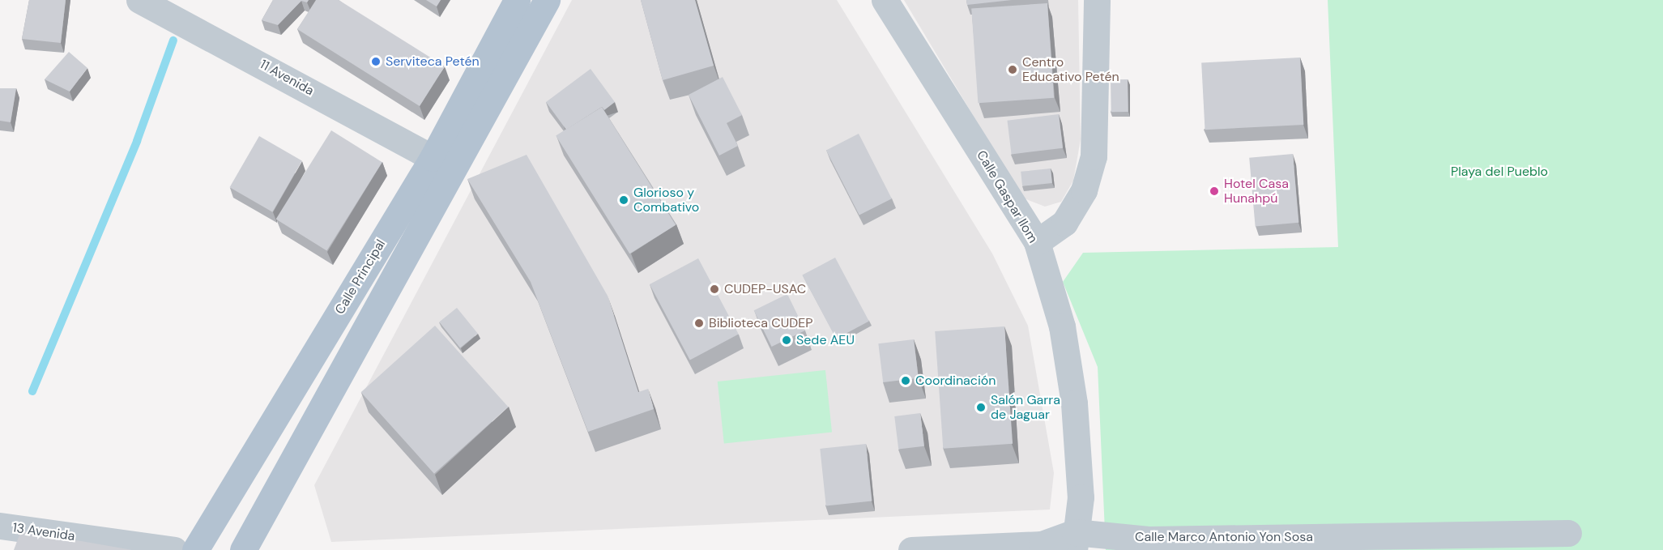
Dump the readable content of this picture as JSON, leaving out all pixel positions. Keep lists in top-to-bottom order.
{
  "streets": {
    "main road": ["Calle Principal"],
    "street": [
      "11 Avenida",
      "Calle Gaspar Ilom",
      "13 Avenida",
      "Calle Marco Antonio Yon Sosa"
    ]
  },
  "crossings": [
    ["11 Avenida", "Calle Principal"],
    ["Calle Gaspar Ilom", "Calle Marco Antonio Yon Sosa"]
  ],
  "parks": ["Playa del Pueblo"],
  "places": [
    "Serviteca Petén",
    "Centro Educativo Petén",
    "Hotel Casa Hunahpú",
    "Glorioso y Combativo",
    "CUDEP-USAC",
    "Biblioteca CUDEP",
    "Sede AEU",
    "Coordinación",
    "Salón Garra de Jaguar"
  ]
}
